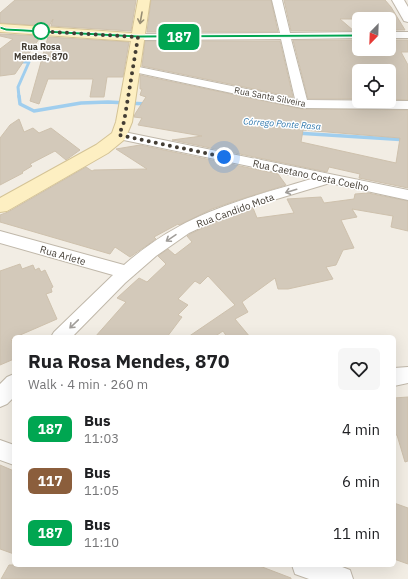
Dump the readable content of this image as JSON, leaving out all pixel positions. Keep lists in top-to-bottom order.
{
  "streets": {
    "street": [
      "Rua Santa Silveira",
      "Rua Caetano Costa Coelho",
      "Rua Candido Mota",
      "Rua Arlete"
    ]
  },
  "crossings": [
    ["Rua Caetano Costa Coelho", "Rua Candido Mota"],
    ["Rua Candido Mota", "Rua Arlete"]
  ],
  "one_way": ["Rua Candido Mota"],
  "water": ["Córrego Ponte Rasa"],
  "places": ["Rua Rosa Mendes, 870"],
  "lines": ["bus line 187"],
  "north": "bottom left",
  "page": {
    "on_map": "187",
    "heading": ["Rua Rosa Mendes, 870", "Walk · 4 min · 260 m"],
    "list": [
      {
        "mark": "187",
        "name": "Bus",
        "note": "11:03",
        "value": "4 min"
      },
      {
        "mark": "117",
        "name": "Bus",
        "note": "11:05",
        "value": "6 min"
      },
      {
        "mark": "187",
        "name": "Bus",
        "note": "11:10",
        "value": "11 min"
      }
    ]
  }
}
